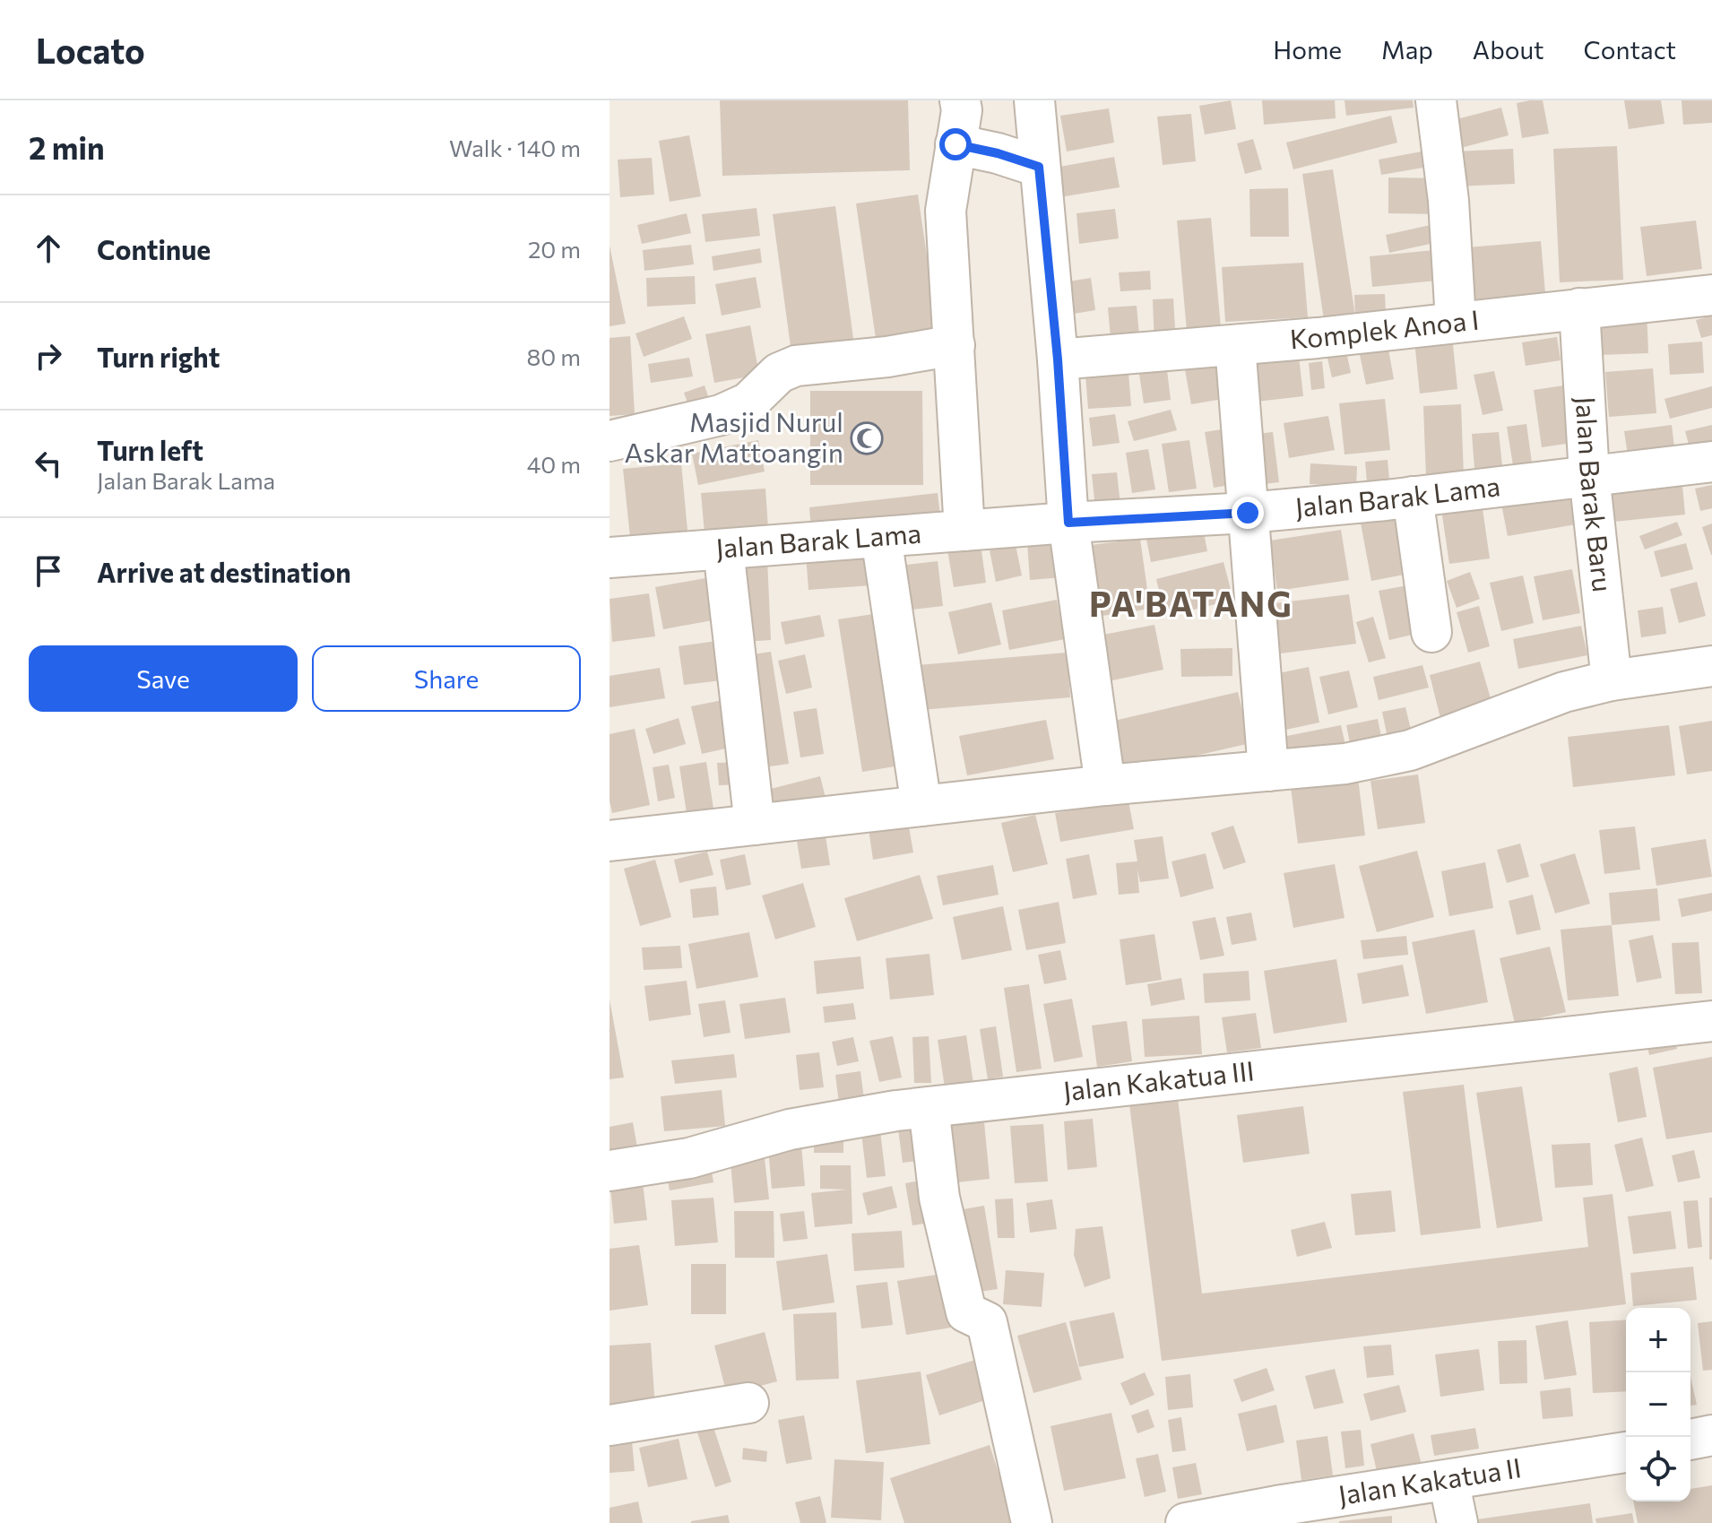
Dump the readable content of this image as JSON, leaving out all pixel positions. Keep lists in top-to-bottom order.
{
  "streets": {
    "street": [
      "Komplek Anoa I",
      "Jalan Barak Baru",
      "Jalan Barak Lama",
      "Jalan Kakatua III",
      "Jalan Kakatua II"
    ]
  },
  "crossings": [
    ["Komplek Anoa I", "Jalan Barak Baru"],
    ["Jalan Barak Baru", "Jalan Barak Lama"]
  ],
  "districts": ["PA'BATANG"],
  "places": {
    "mosque": ["Masjid Nurul Askar Mattoangin"]
  },
  "page": {
    "header": "Locato",
    "nav": [
      "Home",
      "Map",
      "About",
      "Contact"
    ],
    "heading": ["2 min", "Walk · 140 m"],
    "list": [
      ["Continue", "20 m"],
      ["Turn right", "80 m"],
      ["Turn left", "Jalan Barak Lama", "40 m"],
      "Arrive at destination"
    ],
    "buttons": ["Save", "Share"],
    "map_buttons": ["+", "−"]
  }
}
